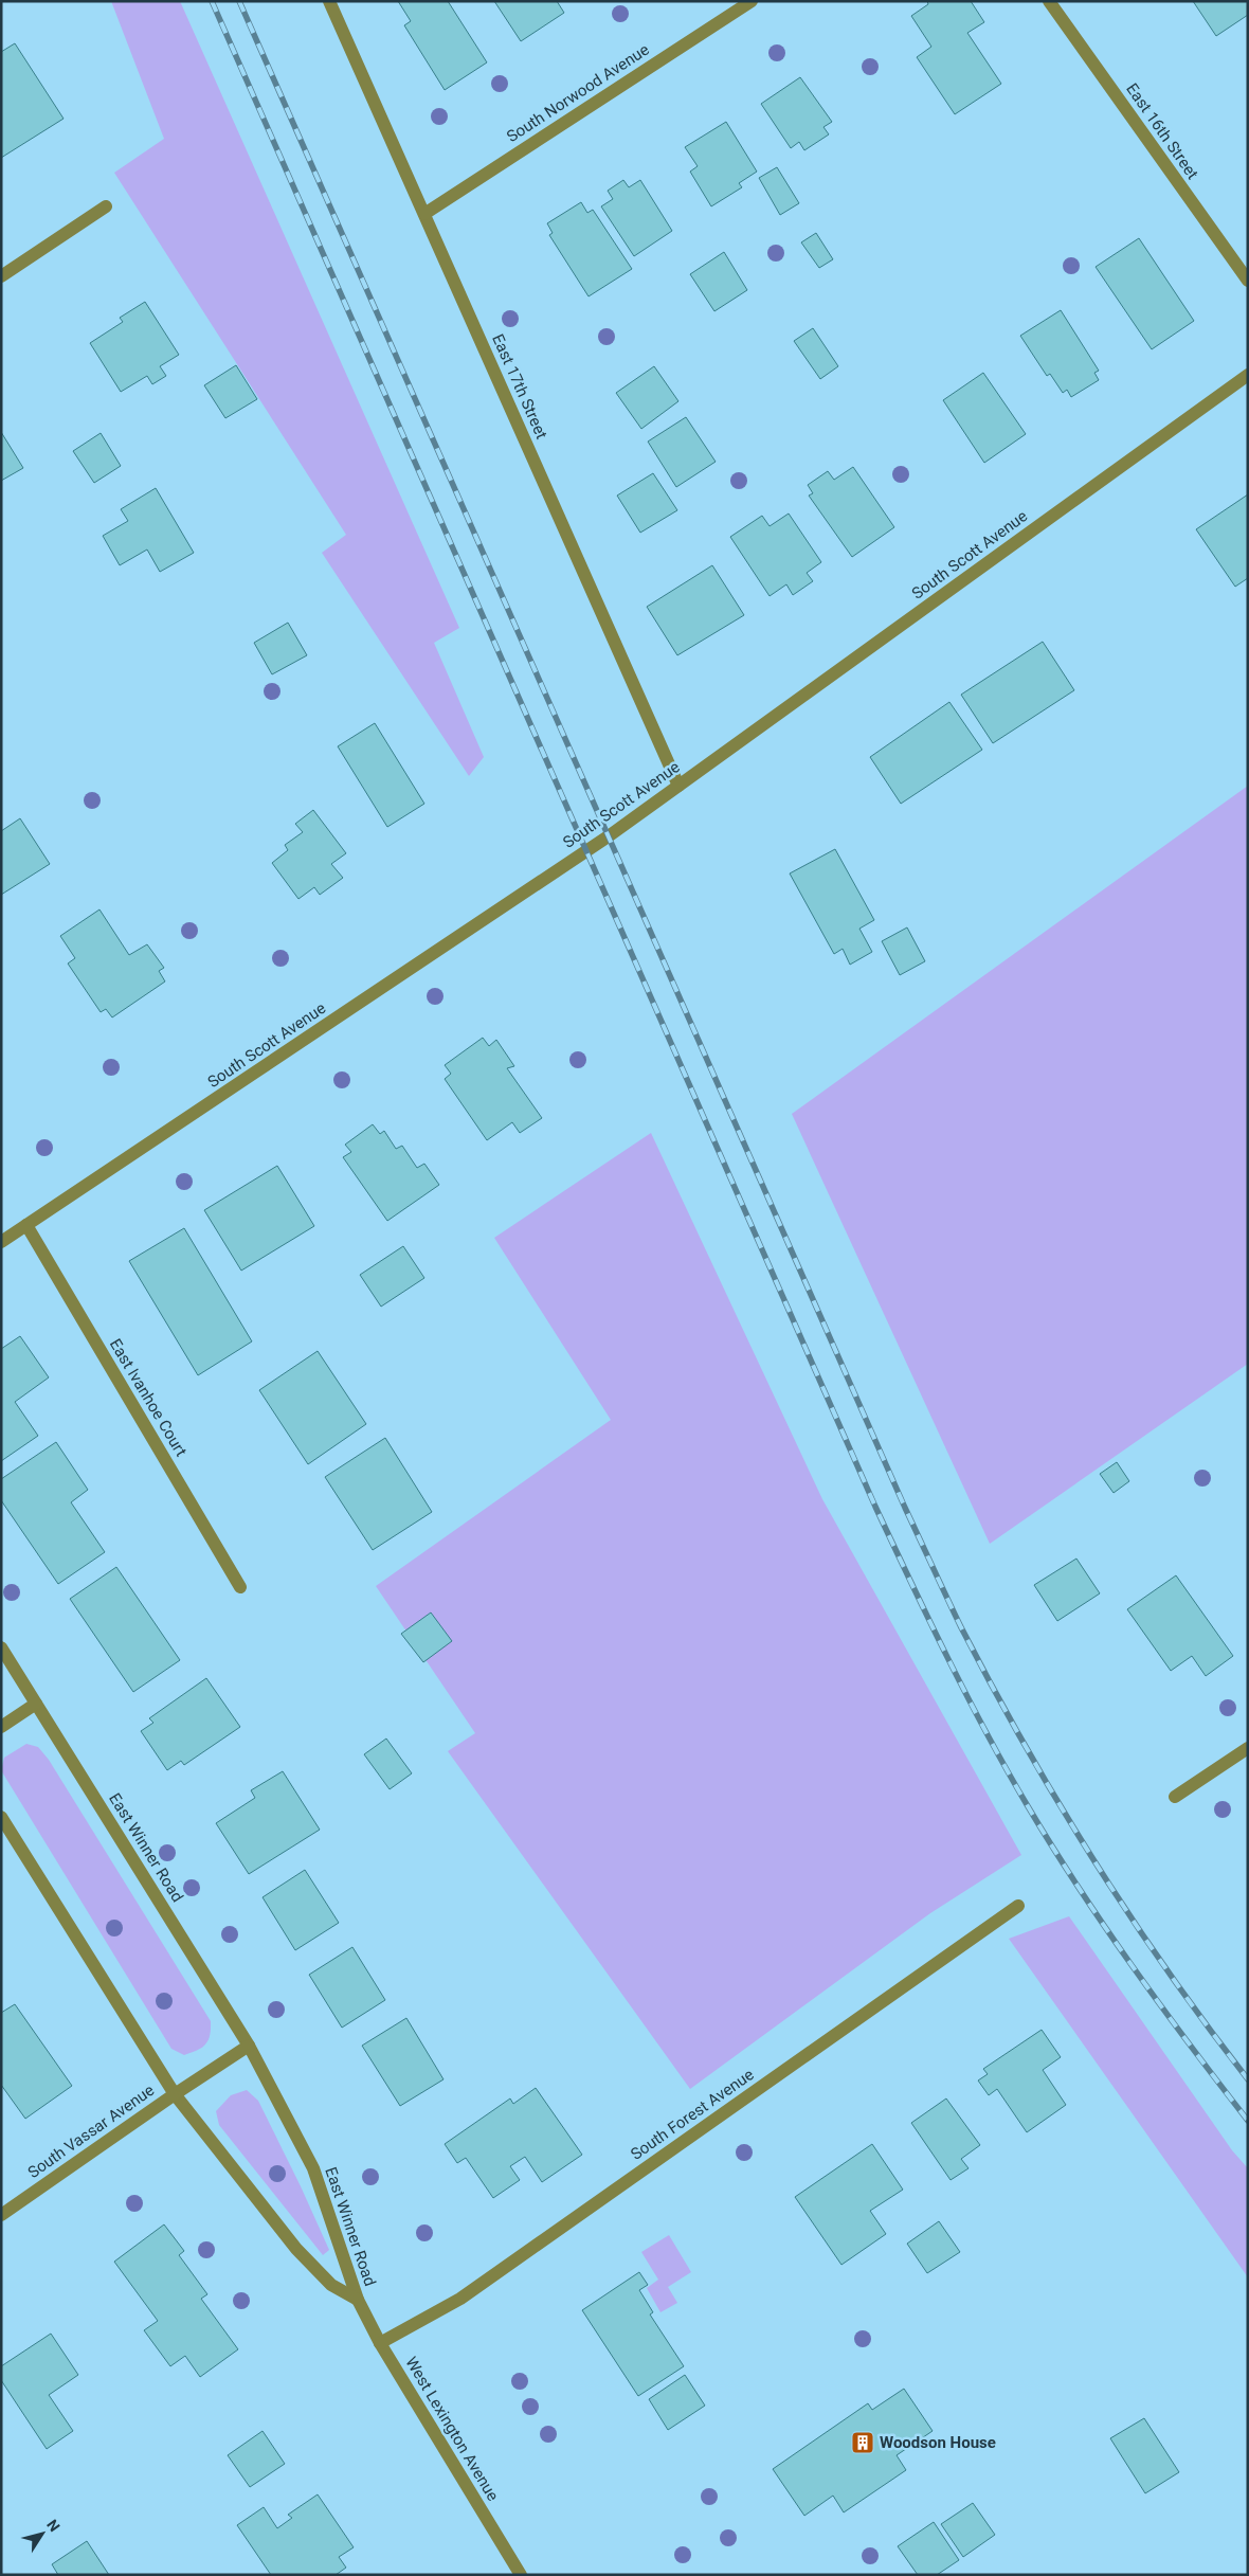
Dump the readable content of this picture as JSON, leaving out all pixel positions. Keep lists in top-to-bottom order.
{
  "streets": {
    "street": [
      "South Norwood Avenue",
      "East 16th Street",
      "East 17th Street",
      "South Scott Avenue",
      "East Ivanhoe Court",
      "East Winner Road",
      "South Forest Avenue",
      "South Vassar Avenue",
      "West Lexington Avenue"
    ]
  },
  "crossings": [
    ["South Norwood Avenue", "East 17th Street"],
    ["East 17th Street", "South Scott Avenue"],
    ["South Scott Avenue", "East Ivanhoe Court"],
    ["East Winner Road", "South Vassar Avenue"],
    ["East Winner Road", "West Lexington Avenue"],
    ["South Forest Avenue", "West Lexington Avenue"]
  ],
  "places": {
    "building": ["Woodson House"]
  },
  "north": "top right"
}
